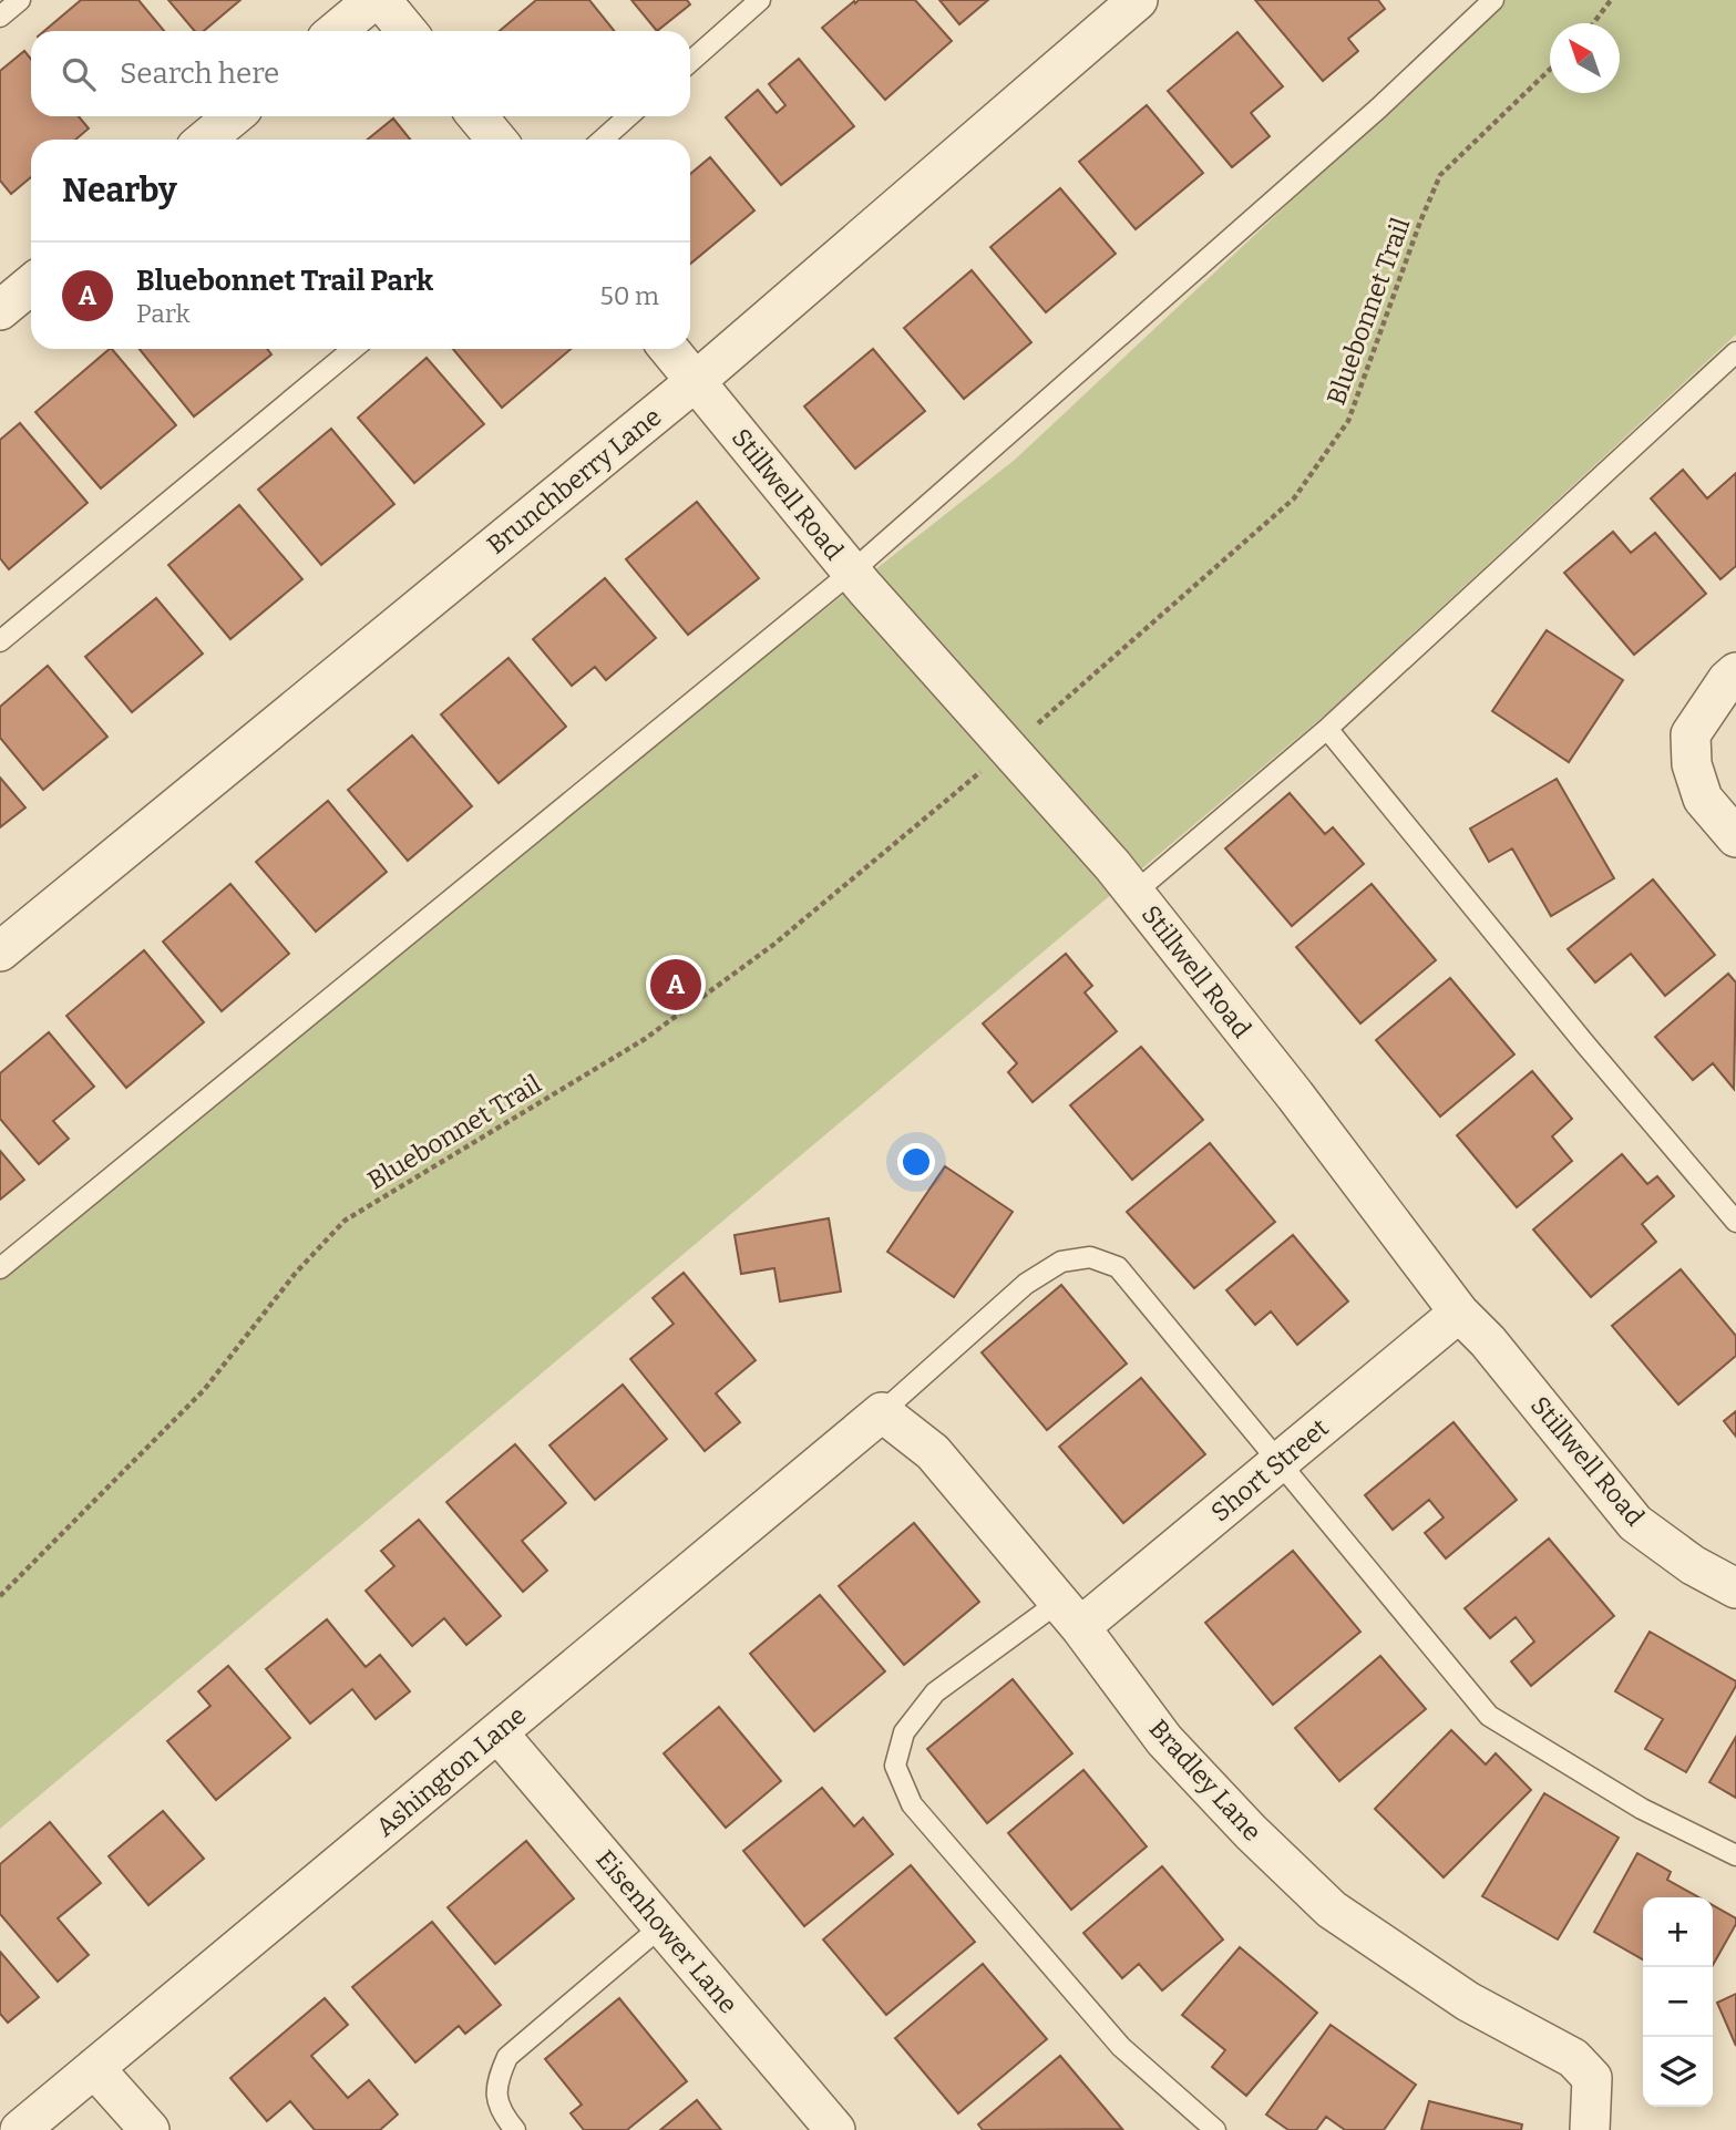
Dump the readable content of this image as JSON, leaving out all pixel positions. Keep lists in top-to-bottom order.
{
  "streets": {
    "street": [
      "Brunchberry Lane",
      "Stillwell Road",
      "Short Street",
      "Ashington Lane",
      "Bradley Lane",
      "Eisenhower Lane"
    ],
    "path": ["Bluebonnet Trail"]
  },
  "crossings": [
    ["Brunchberry Lane", "Stillwell Road"],
    ["Stillwell Road", "Short Street"],
    ["Short Street", "Bradley Lane"],
    ["Ashington Lane", "Bradley Lane"],
    ["Ashington Lane", "Eisenhower Lane"]
  ],
  "north": "top left",
  "page": {
    "search": "Search here",
    "heading": "Nearby",
    "list": [
      {
        "mark": "A",
        "name": "Bluebonnet Trail Park",
        "note": "Park",
        "value": "50 m"
      }
    ],
    "pins": "A",
    "map_buttons": ["+", "−"]
  }
}
